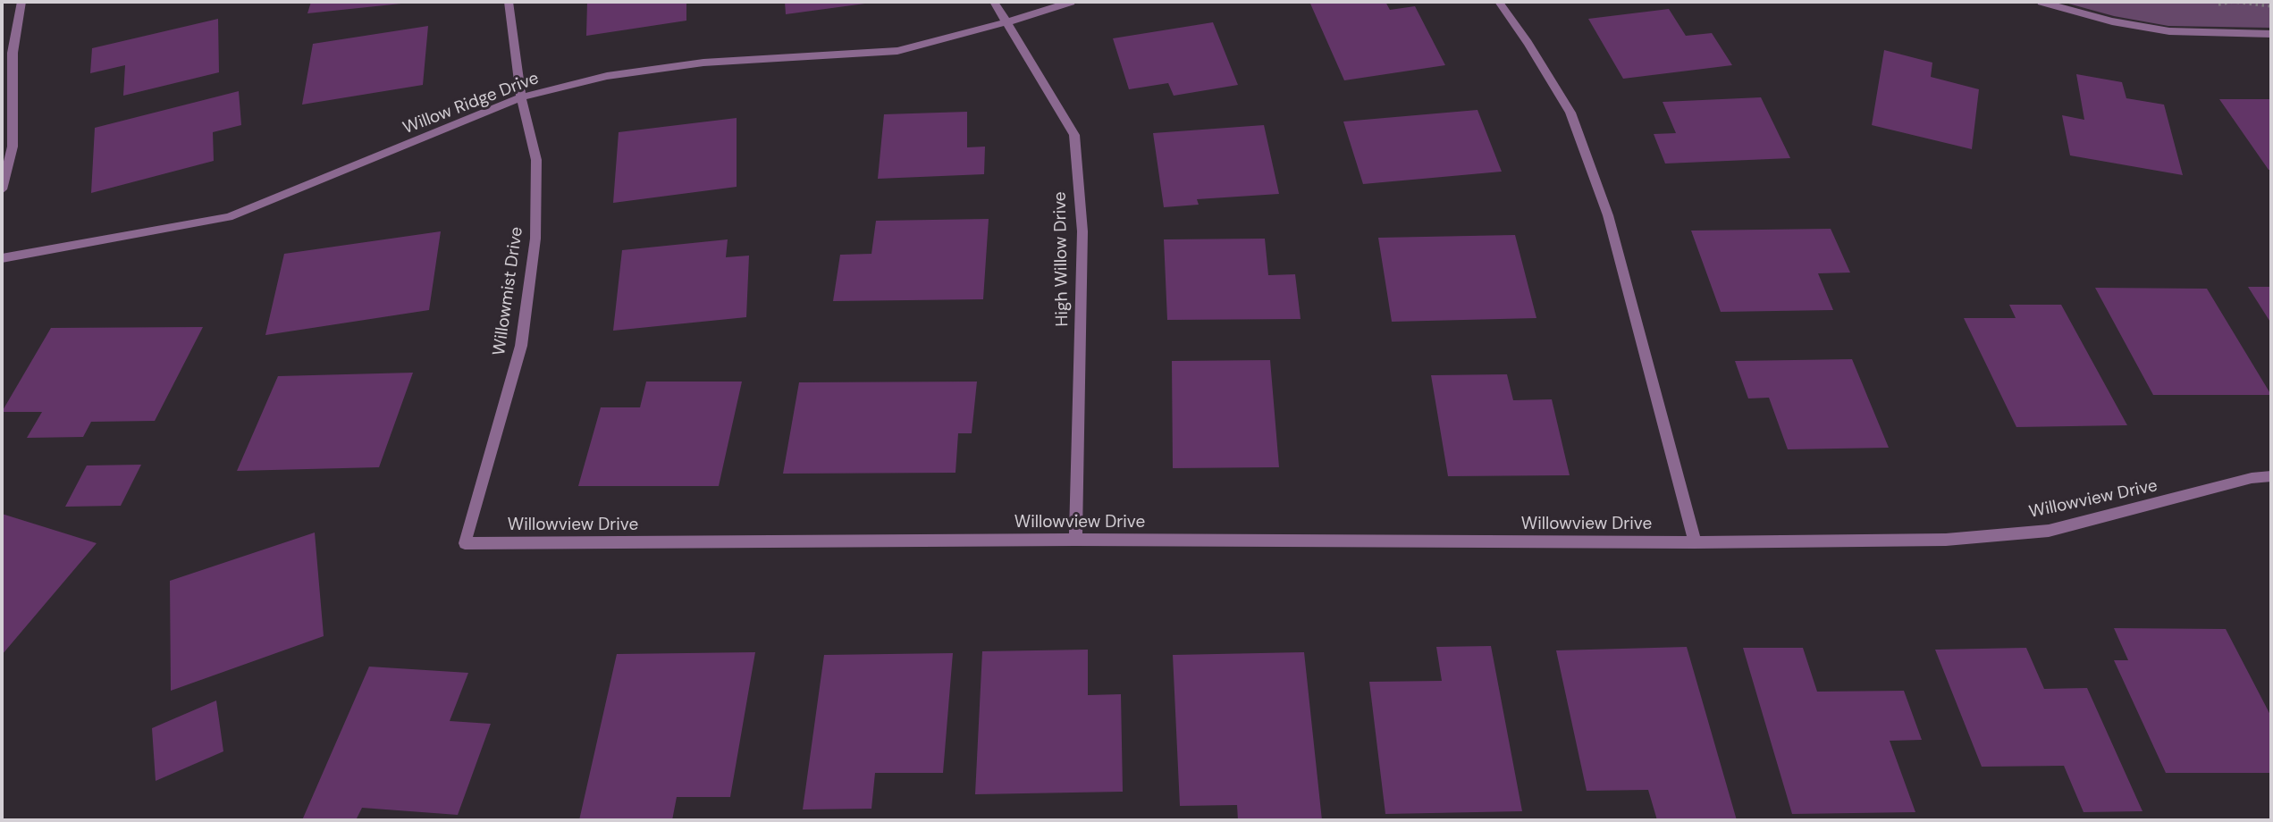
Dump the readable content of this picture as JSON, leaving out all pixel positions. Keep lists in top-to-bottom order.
{
  "streets": {
    "street": [
      "Willow Ridge Drive",
      "High Willow Drive",
      "Willowmist Drive",
      "Willowview Drive"
    ]
  },
  "crossings": [
    ["Willow Ridge Drive", "High Willow Drive"],
    ["Willow Ridge Drive", "Willowmist Drive"],
    ["High Willow Drive", "Willowview Drive"],
    ["Willowmist Drive", "Willowview Drive"]
  ]
}
